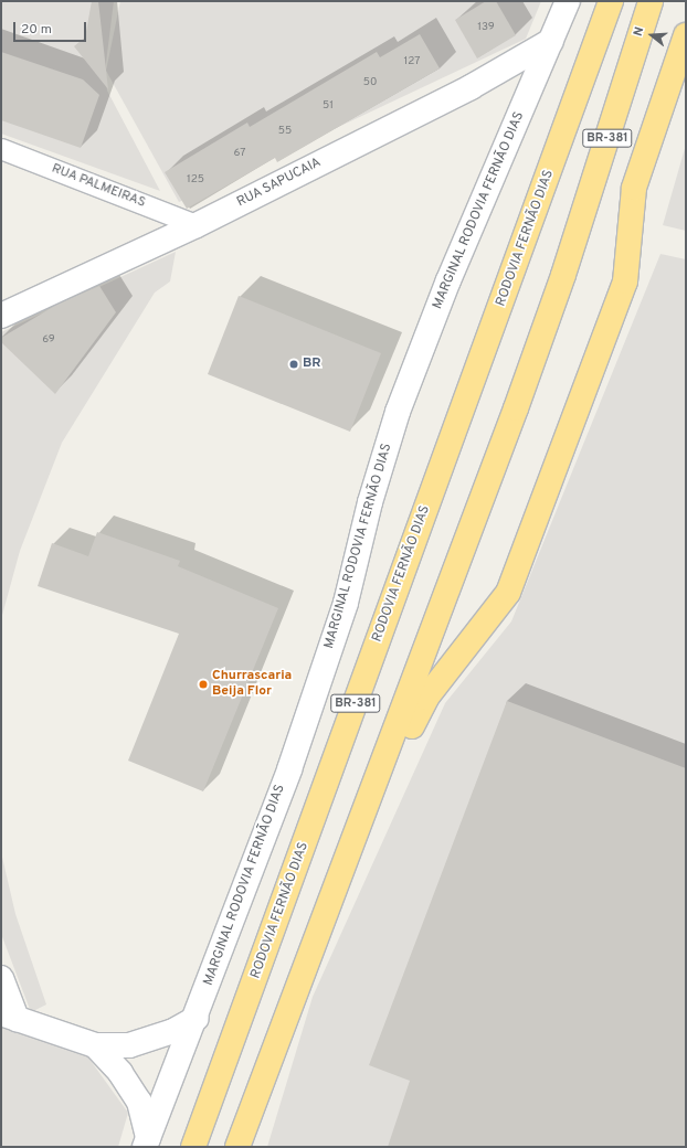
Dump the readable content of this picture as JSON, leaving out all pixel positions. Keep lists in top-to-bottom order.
{
  "streets": {
    "highway": ["BR-381", "RODOVIA FERNÃO DIAS"],
    "main road": ["RUA SAPUCAIA", "MARGINAL RODOVIA FERNÃO DIAS"],
    "street": ["RUA PALMEIRAS"]
  },
  "crossings": [
    ["RUA SAPUCAIA", "RUA PALMEIRAS"],
    ["RUA SAPUCAIA", "MARGINAL RODOVIA FERNÃO DIAS"]
  ],
  "places": ["BR", "Churrascaria Beija Flor"],
  "house_numbers": [
    "139",
    "127",
    "50",
    "51",
    "55",
    "67",
    "125",
    "69"
  ],
  "scale_bar": "20 m",
  "north": "left"
}
